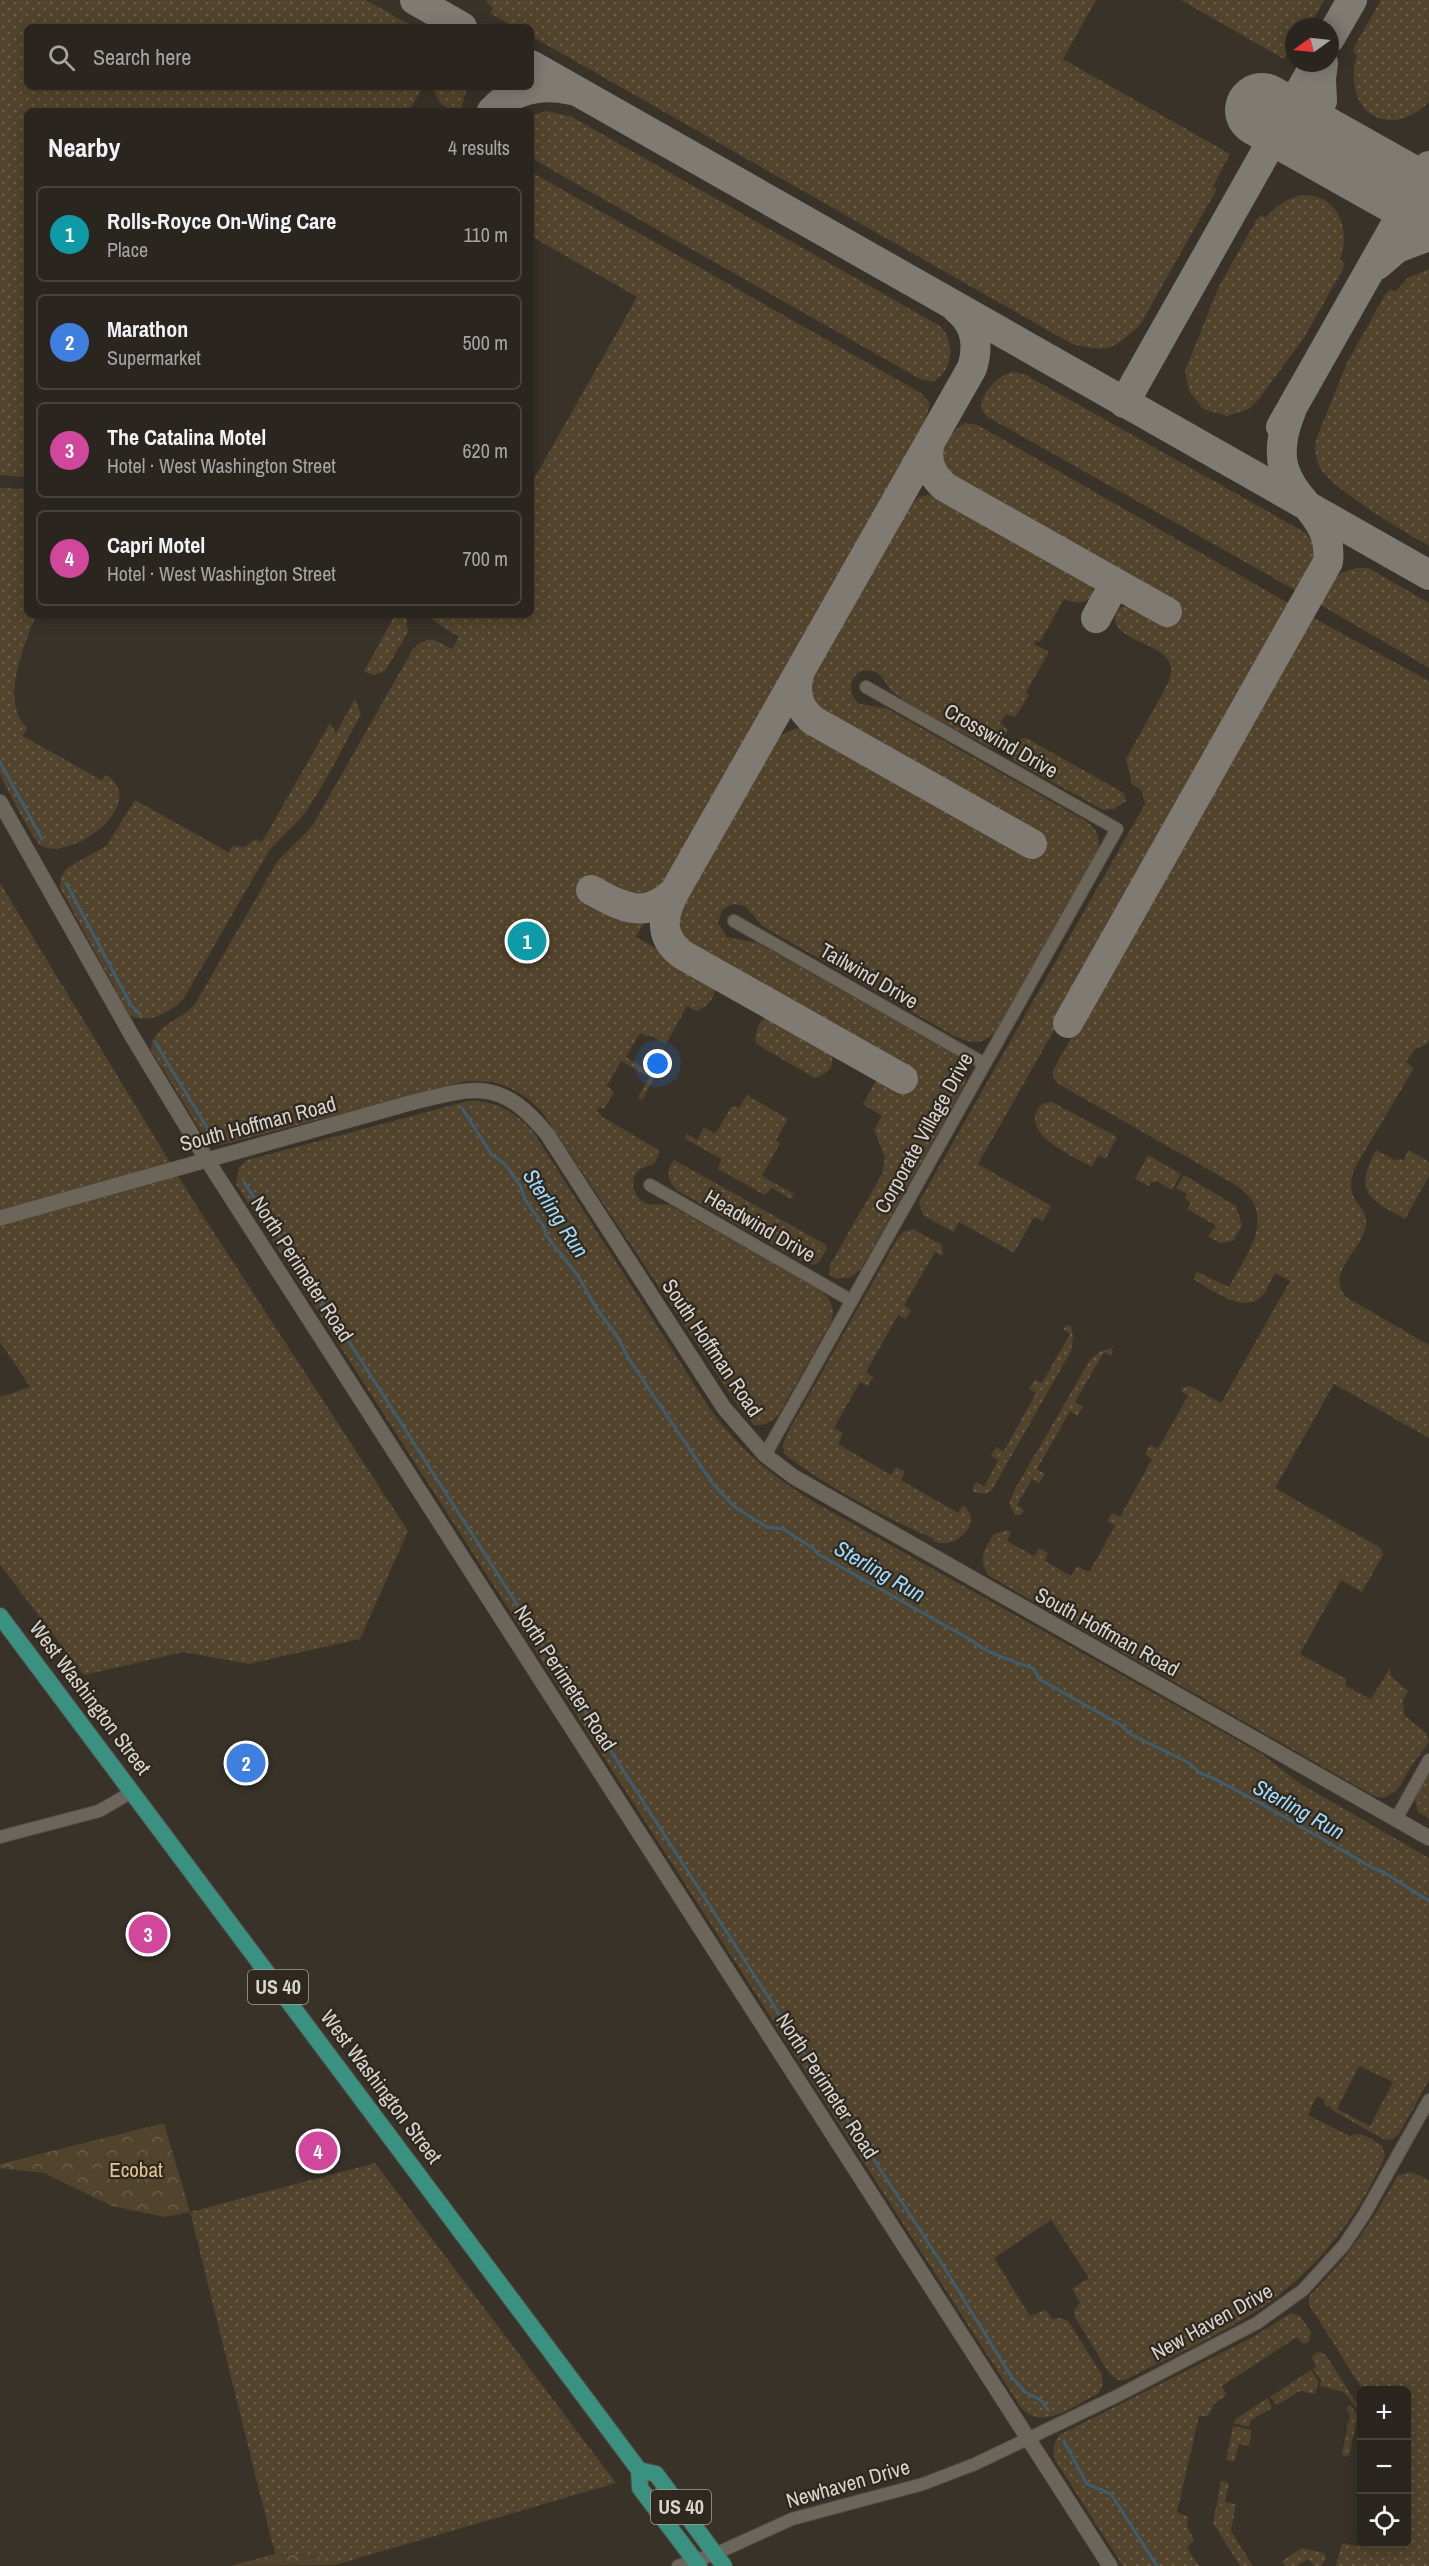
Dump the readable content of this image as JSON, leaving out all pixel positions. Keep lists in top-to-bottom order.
{
  "streets": {
    "main road": ["West Washington Street", "US 40"],
    "street": [
      "Crosswind Drive",
      "Tailwind Drive",
      "South Hoffman Road",
      "Corporate Village Drive",
      "Headwind Drive",
      "North Perimeter Road",
      "New Haven Drive",
      "Newhaven Drive"
    ]
  },
  "crossings": [
    ["Crosswind Drive", "Corporate Village Drive"],
    ["Tailwind Drive", "Corporate Village Drive"],
    ["South Hoffman Road", "Corporate Village Drive"],
    ["South Hoffman Road", "North Perimeter Road"],
    ["Corporate Village Drive", "Headwind Drive"],
    ["North Perimeter Road", "New Haven Drive"],
    ["North Perimeter Road", "Newhaven Drive"],
    ["West Washington Street", "Newhaven Drive"],
    ["New Haven Drive", "Newhaven Drive"]
  ],
  "water": ["Sterling Run"],
  "parks": ["Ecobat"],
  "north": "left",
  "page": {
    "search": "Search here",
    "heading": ["Nearby", "4 results"],
    "list": [
      {
        "mark": "1",
        "name": "Rolls-Royce On-Wing Care",
        "note": "Place",
        "value": "110 m"
      },
      {
        "mark": "2",
        "name": "Marathon",
        "note": "Supermarket",
        "value": "500 m"
      },
      {
        "mark": "3",
        "name": "The Catalina Motel",
        "note": "Hotel · West Washington Street",
        "value": "620 m"
      },
      {
        "mark": "4",
        "name": "Capri Motel",
        "note": "Hotel · West Washington Street",
        "value": "700 m"
      }
    ],
    "pins": [
      "1",
      "2",
      "3",
      "4"
    ],
    "map_buttons": ["+", "−"]
  }
}
